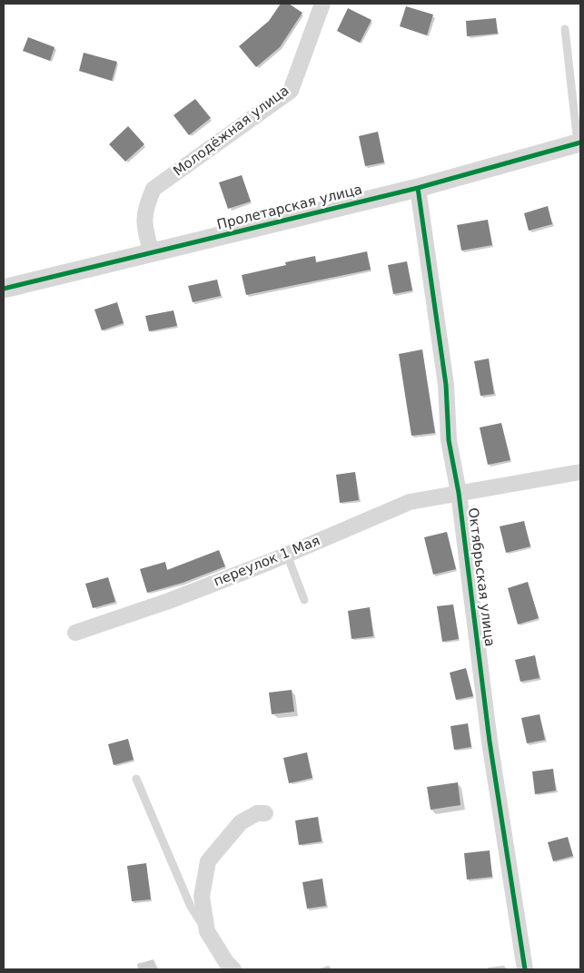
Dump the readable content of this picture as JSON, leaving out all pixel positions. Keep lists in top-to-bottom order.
{
  "streets": {
    "street": [
      "Молодёжная улица",
      "Пролетарская улица",
      "переулок 1 Мая",
      "Октябрьская улица"
    ]
  },
  "crossings": [
    ["Молодёжная улица", "Пролетарская улица"],
    ["Пролетарская улица", "Октябрьская улица"],
    ["переулок 1 Мая", "Октябрьская улица"]
  ]
}
